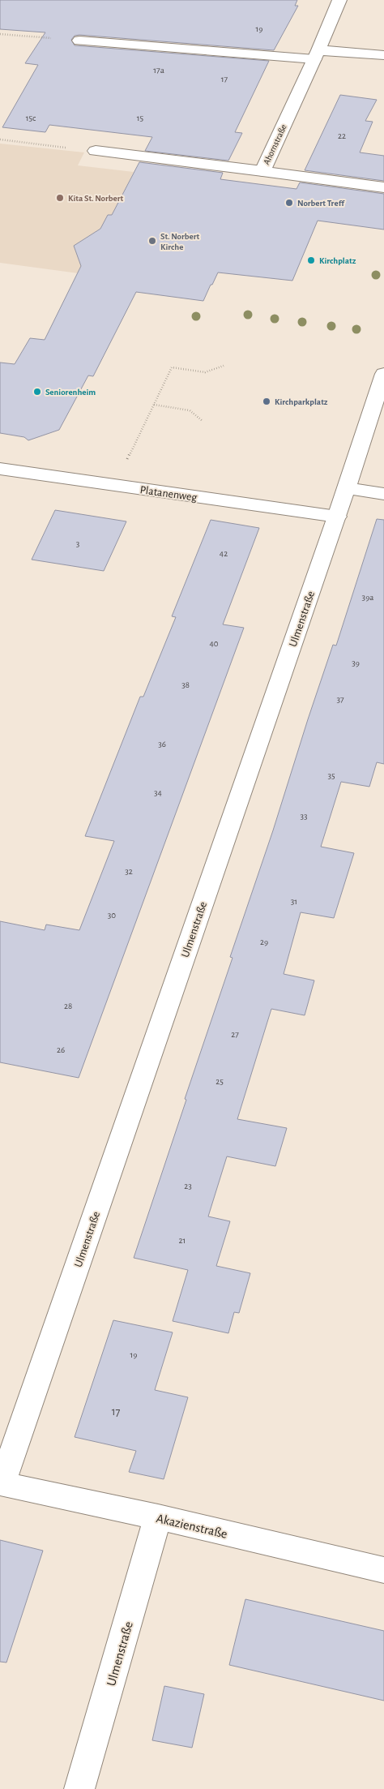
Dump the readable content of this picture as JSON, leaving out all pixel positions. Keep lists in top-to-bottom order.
{
  "streets": {
    "street": [
      "Ahornstraße",
      "Platanenweg",
      "Ulmenstraße",
      "Akazienstraße"
    ]
  },
  "crossings": [
    ["Platanenweg", "Ulmenstraße"],
    ["Ulmenstraße", "Akazienstraße"]
  ],
  "places": [
    "Kita St. Norbert",
    "Norbert Treff",
    "St. Norbert Kirche",
    "Kirchplatz",
    "Seniorenheim",
    "Kirchparkplatz"
  ],
  "house_numbers": [
    "19",
    "17a",
    "17",
    "15c",
    "15",
    "22",
    "3",
    "42",
    "39a",
    "40",
    "39",
    "38",
    "37",
    "36",
    "35",
    "34",
    "33",
    "32",
    "31",
    "30",
    "29",
    "28",
    "27",
    "26",
    "25",
    "23",
    "21",
    "19",
    "17"
  ]
}
